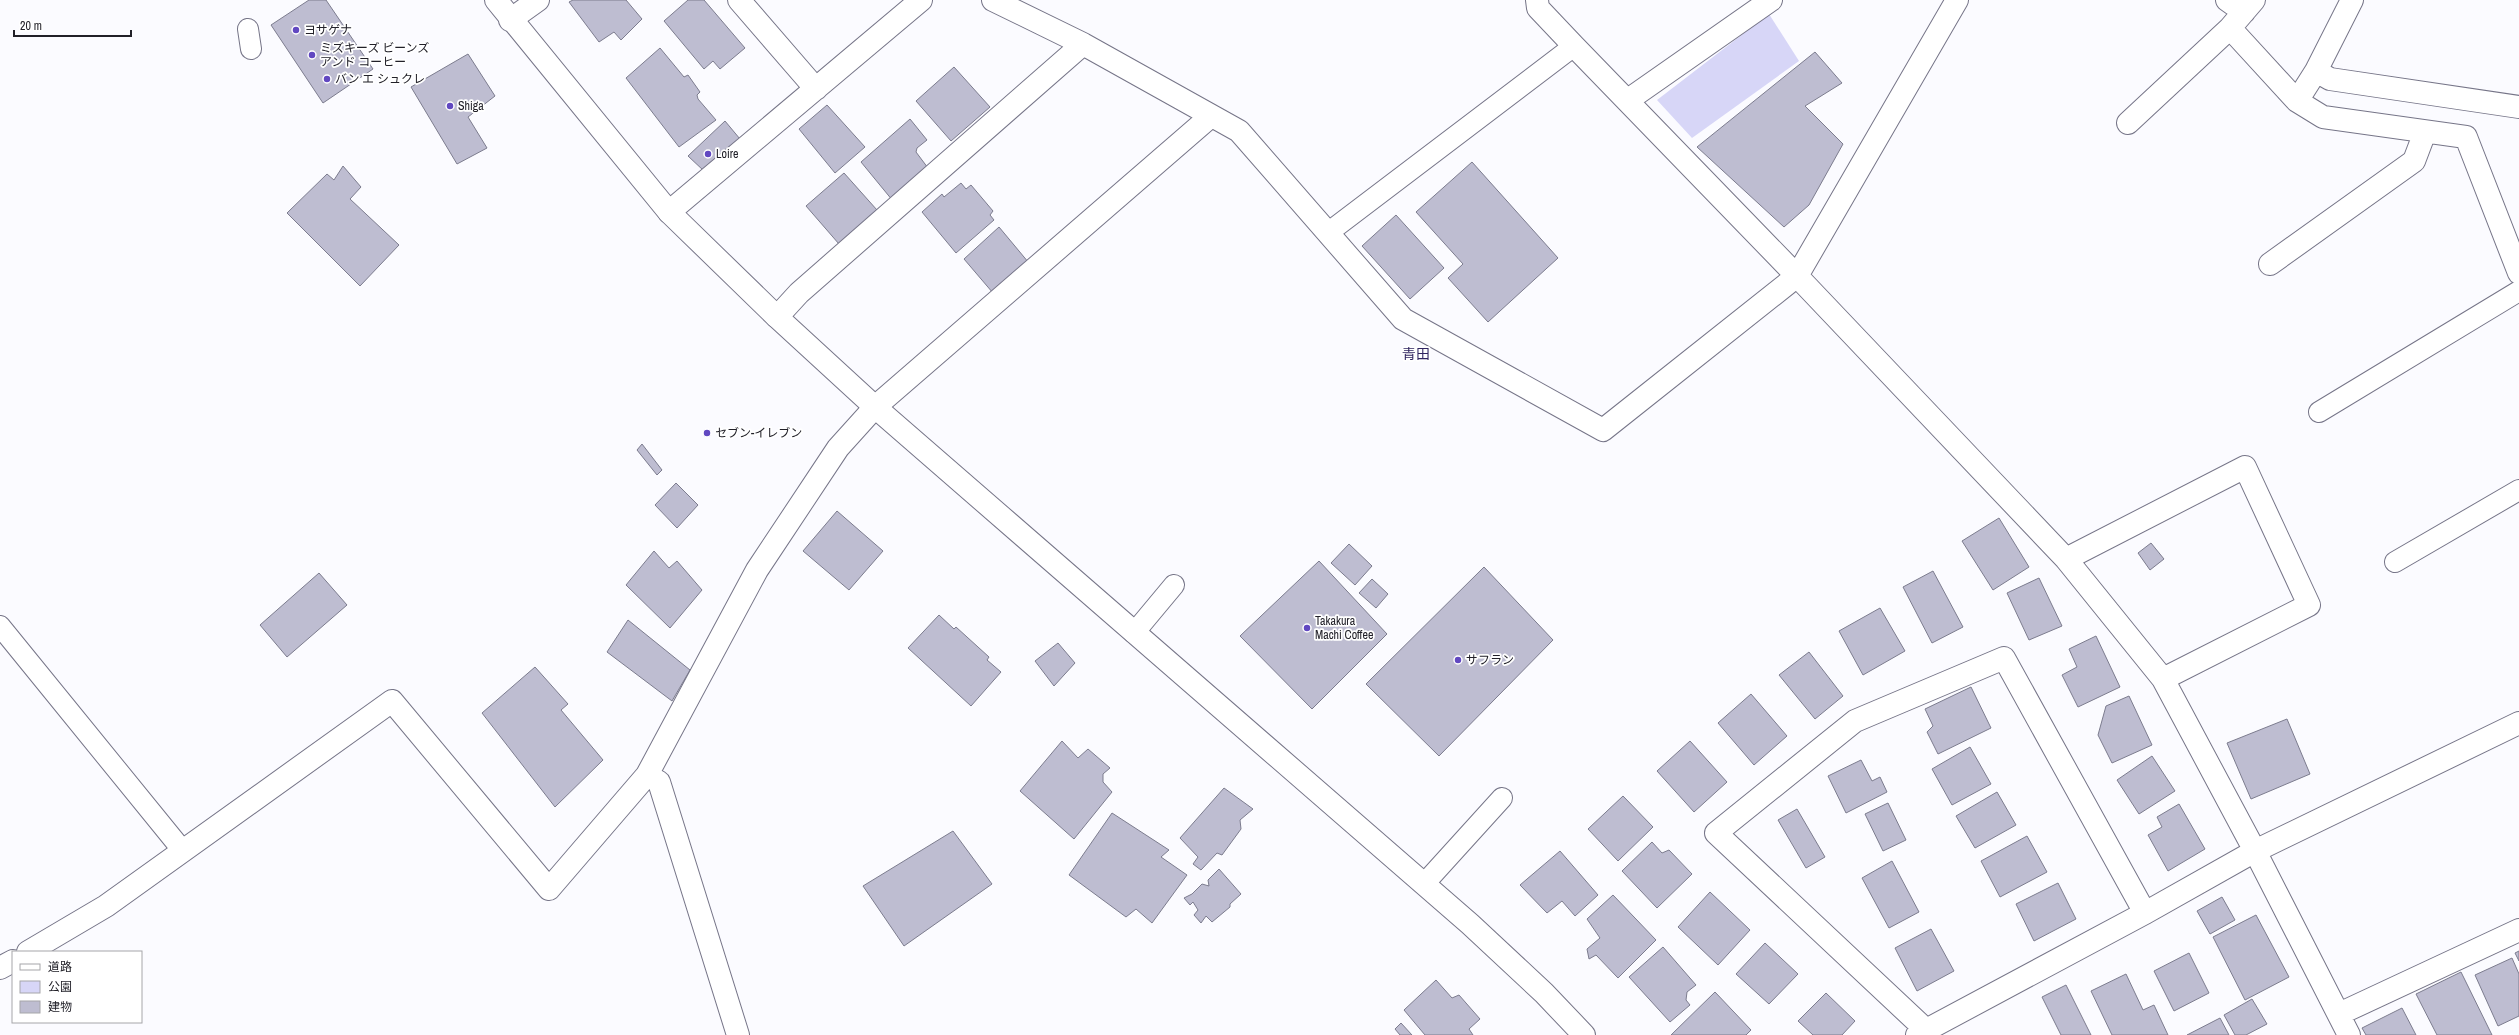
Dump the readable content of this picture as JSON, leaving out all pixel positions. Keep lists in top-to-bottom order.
{
  "districts": ["青田"],
  "places": [
    "ヨサゲナ",
    "ミズキーズ ビーンズ アンド コーヒー",
    "バン エ シュクレ",
    "Shiga",
    "Loire",
    "セブン-イレブン",
    "Takakura Machi Coffee",
    "サフラン"
  ],
  "legend": ["道路", "公園", "建物"],
  "scale_bar": "20 m"
}
